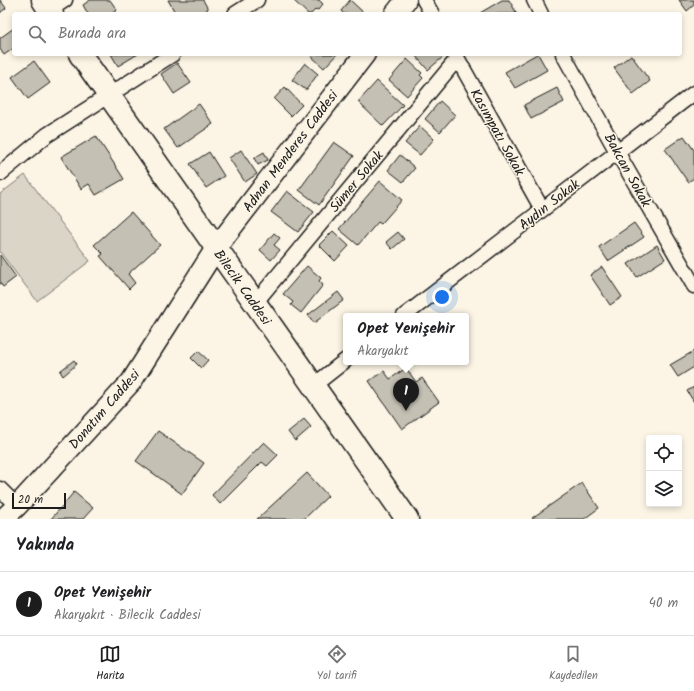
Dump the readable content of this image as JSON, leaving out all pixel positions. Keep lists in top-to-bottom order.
{
  "streets": {
    "main road": ["Bilecik Caddesi"],
    "street": [
      "Kasımpatı Sokak",
      "Adnan Menderes Caddesi",
      "Bakcan Sokak",
      "Sümer Sokak",
      "Aydın Sokak",
      "Donatım Caddesi"
    ]
  },
  "crossings": [
    ["Kasımpatı Sokak", "Sümer Sokak"],
    ["Kasımpatı Sokak", "Aydın Sokak"],
    ["Adnan Menderes Caddesi", "Bilecik Caddesi"],
    ["Adnan Menderes Caddesi", "Donatım Caddesi"],
    ["Bakcan Sokak", "Aydın Sokak"],
    ["Sümer Sokak", "Bilecik Caddesi"],
    ["Bilecik Caddesi", "Donatım Caddesi"]
  ],
  "scale_bar": "20 m",
  "page": {
    "search": "Burada ara",
    "popup": ["Opet Yenişehir", "Akaryakıt"],
    "pins": "1",
    "scale": "20 m",
    "heading": "Yakında",
    "list": [
      {
        "mark": "1",
        "name": "Opet Yenişehir",
        "note": "Akaryakıt · Bilecik Caddesi",
        "value": "40 m"
      }
    ],
    "nav": ["Harita", "Yol tarifi", "Kaydedilen"]
  }
}
